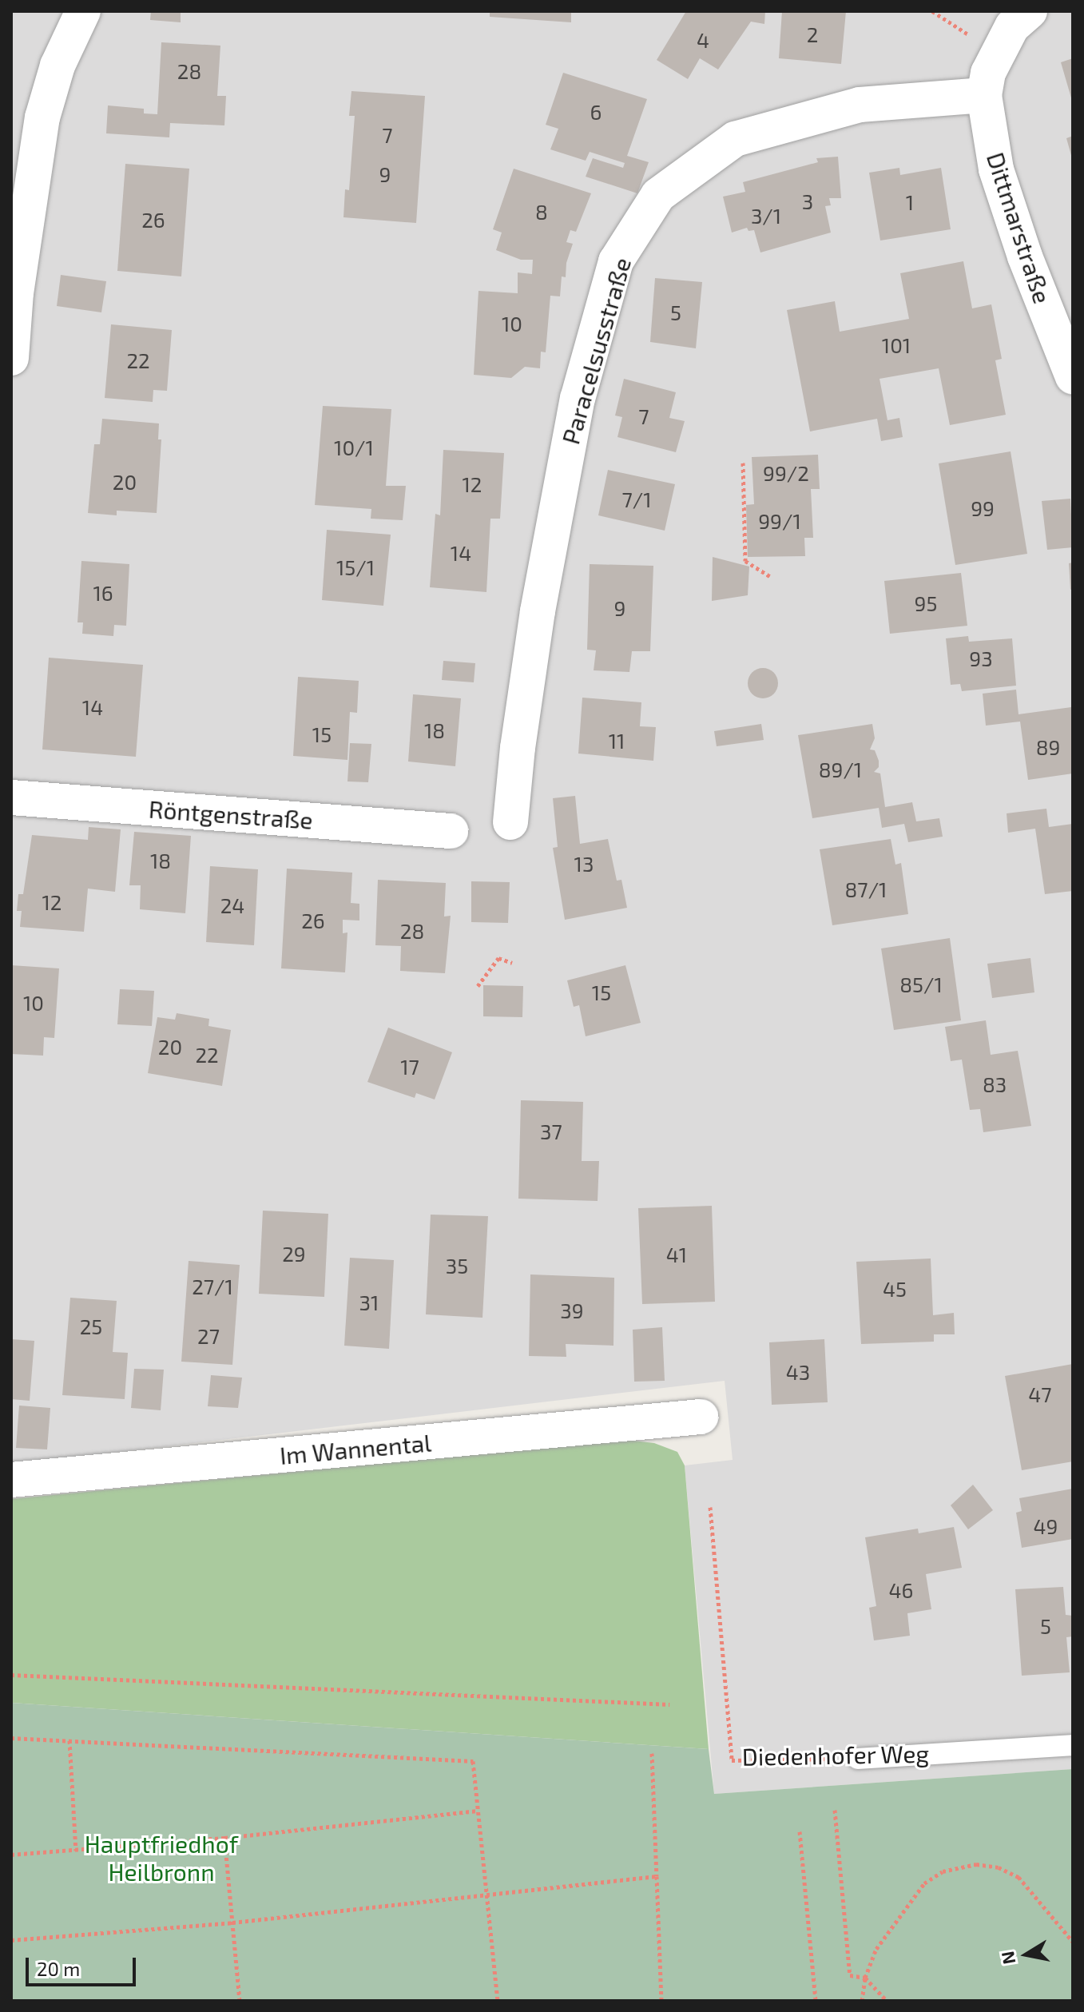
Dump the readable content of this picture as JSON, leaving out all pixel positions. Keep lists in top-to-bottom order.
{
  "streets": {
    "street": [
      "Dittmarstraße",
      "Paracelsusstraße",
      "Röntgenstraße",
      "Im Wannental"
    ],
    "lane": ["Diedenhofer Weg"]
  },
  "crossings": [
    ["Dittmarstraße", "Paracelsusstraße"]
  ],
  "parks": ["Hauptfriedhof Heilbronn"],
  "house_numbers": [
    "2",
    "4",
    "28",
    "6",
    "7",
    "9",
    "3",
    "1",
    "8",
    "3/1",
    "26",
    "5",
    "10",
    "101",
    "22",
    "7",
    "10/1",
    "99/2",
    "20",
    "12",
    "7/1",
    "99",
    "99/1",
    "14",
    "15/1",
    "16",
    "95",
    "9",
    "93",
    "14",
    "18",
    "15",
    "11",
    "89",
    "89/1",
    "18",
    "13",
    "87/1",
    "12",
    "24",
    "26",
    "28",
    "85/1",
    "15",
    "10",
    "20",
    "22",
    "17",
    "83",
    "37",
    "29",
    "41",
    "35",
    "27/1",
    "45",
    "31",
    "39",
    "25",
    "27",
    "43",
    "47",
    "49",
    "46",
    "5"
  ],
  "scale_bar": "20 m",
  "north": "left"
}
